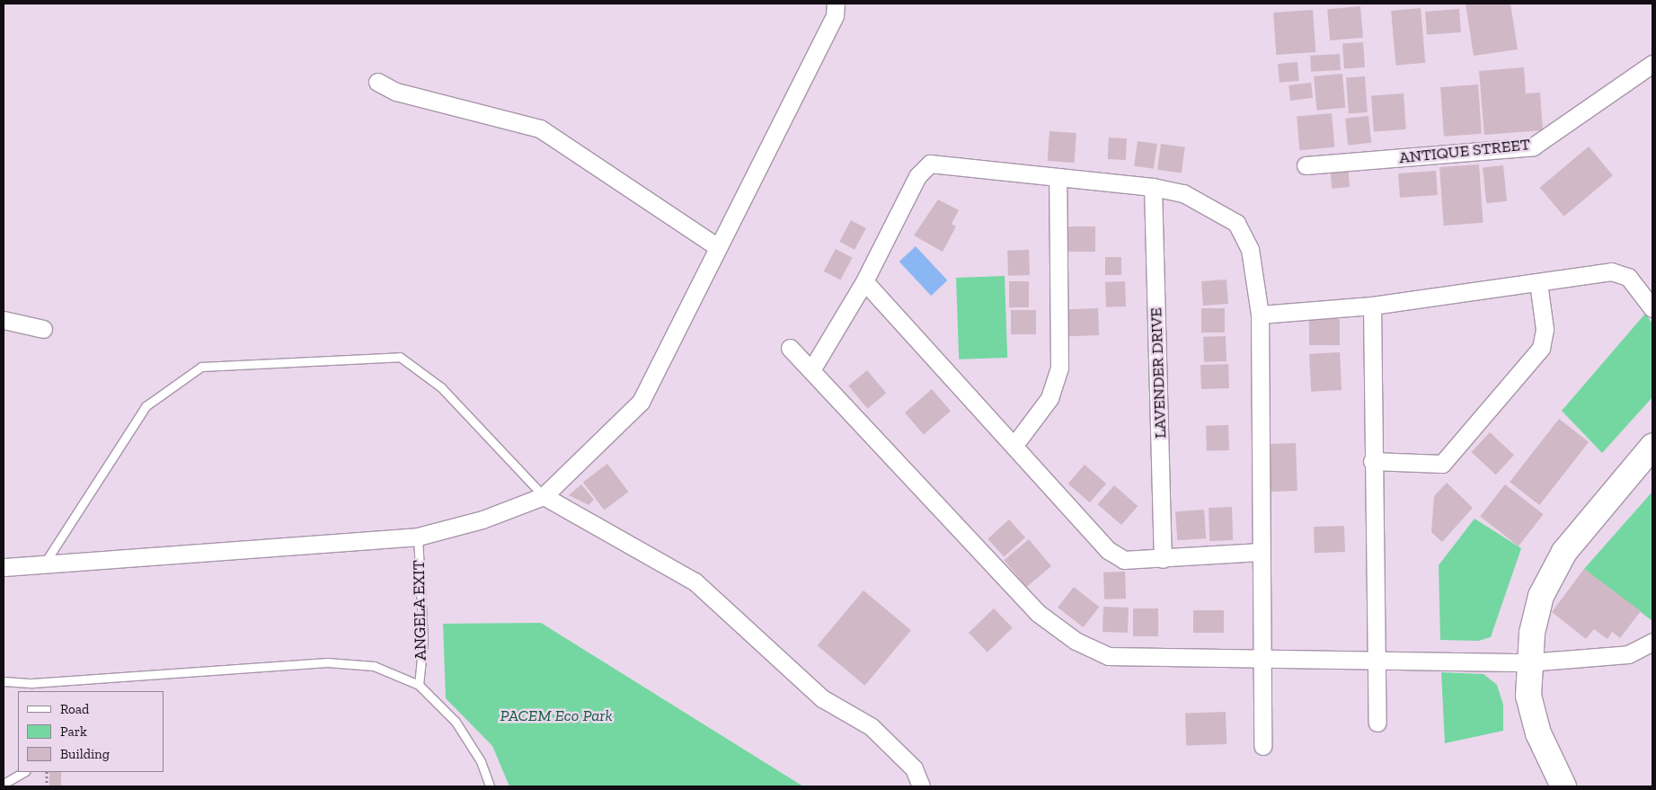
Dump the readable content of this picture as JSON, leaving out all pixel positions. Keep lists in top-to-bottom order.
{
  "streets": {
    "street": ["ANTIQUE STREET", "LAVENDER DRIVE"],
    "lane": ["ANGELA EXIT"]
  },
  "parks": ["PACEM Eco Park"],
  "legend": ["Road", "Park", "Building"]
}
